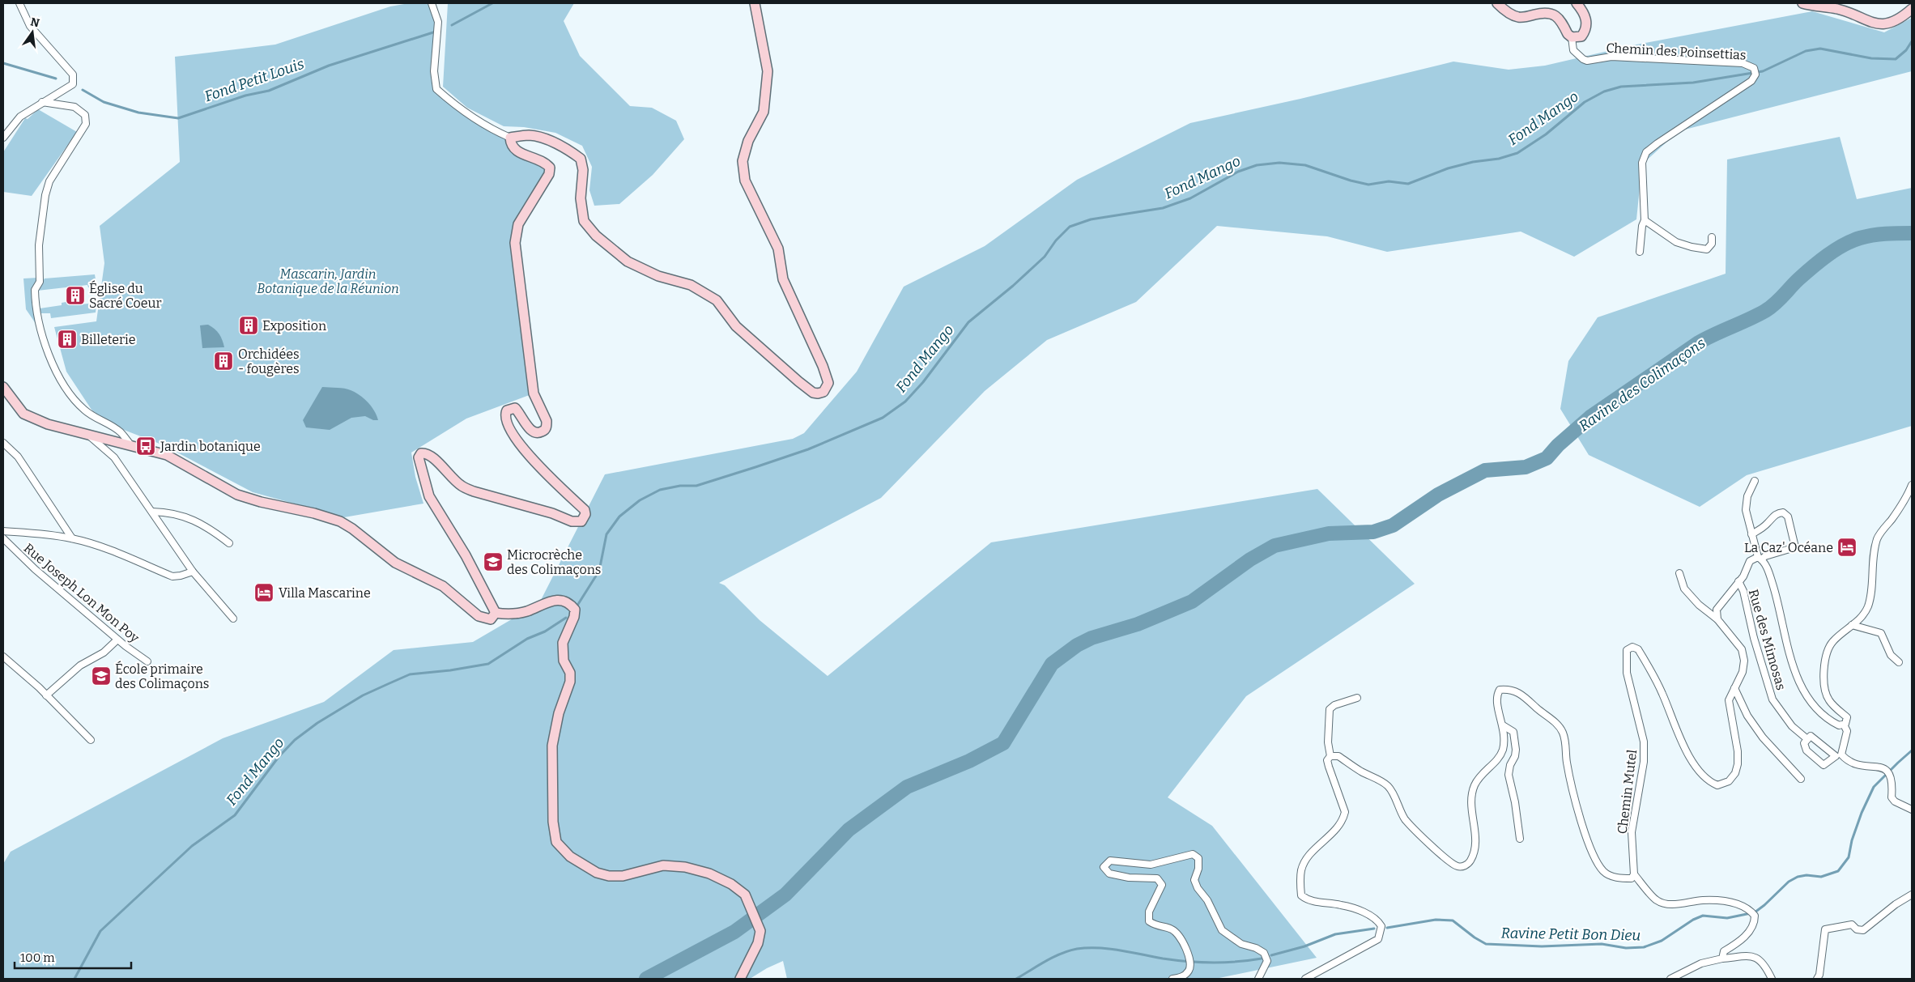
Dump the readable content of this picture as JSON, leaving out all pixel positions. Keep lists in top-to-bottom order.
{
  "streets": {
    "street": [
      "Chemin des Poinsettias",
      "Rue Joseph Lon Mon Poy",
      "Rue des Mimosas",
      "Chemin Mutel"
    ]
  },
  "water": [
    "Fond Petit Louis",
    "Fond Mango",
    "Ravine des Colimaçons",
    "Ravine Petit Bon Dieu"
  ],
  "parks": ["Mascarin, Jardin Botanique de la Réunion"],
  "places": {
    "building": [
      "Église du Sacré Coeur",
      "Exposition",
      "Billeterie",
      "Orchidées - fougères"
    ],
    "bus stop": ["Jardin botanique"],
    "hotel": ["La Caz' Océane", "Villa Mascarine"],
    "school or university": ["Microcrèche des Colimaçons", "École primaire des Colimaçons"]
  },
  "scale_bar": "100 m",
  "north": "top"
}
